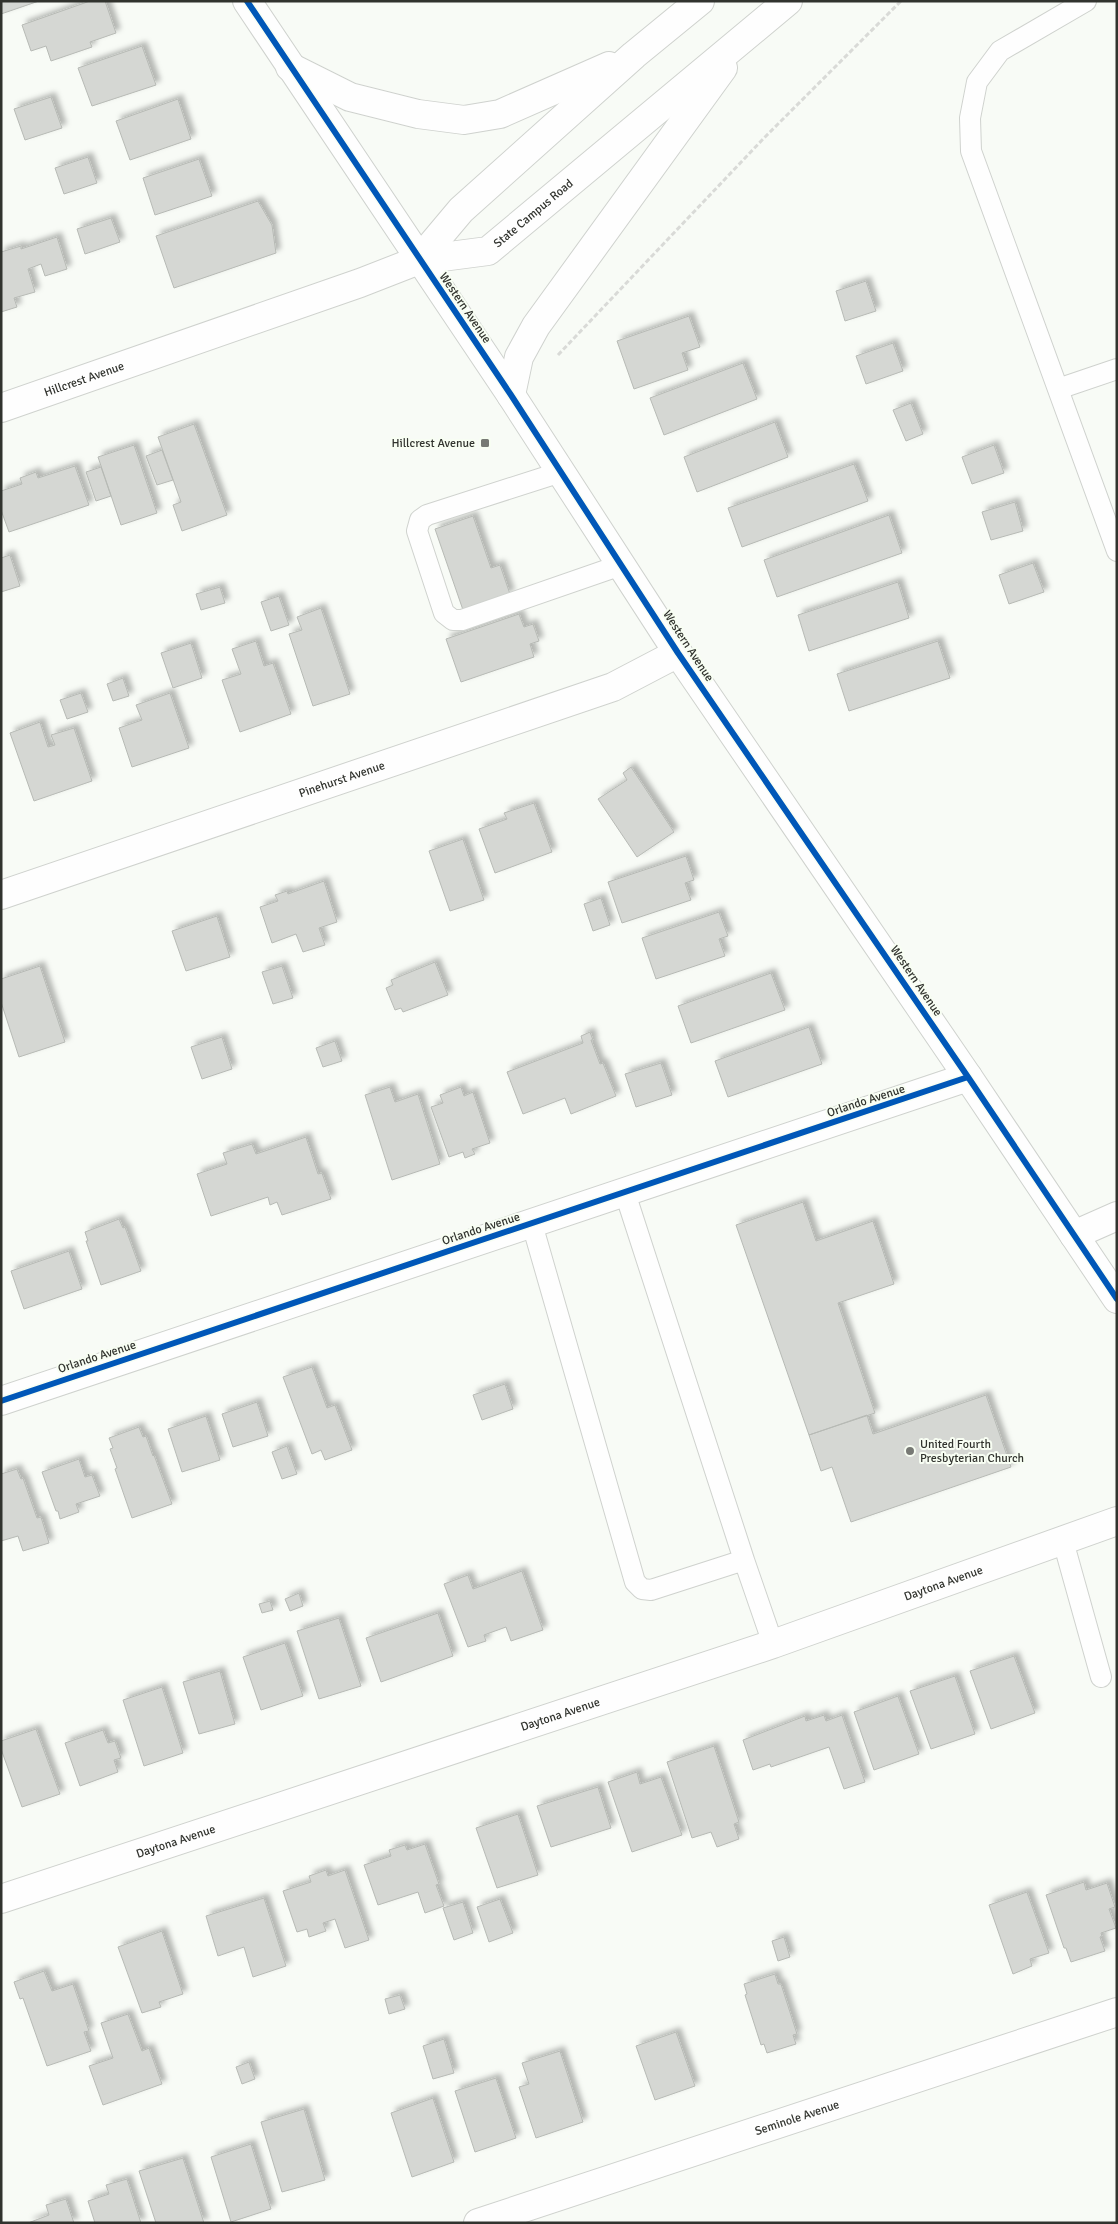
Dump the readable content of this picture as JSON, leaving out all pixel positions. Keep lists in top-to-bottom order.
{
  "streets": {
    "street": [
      "State Campus Road",
      "Western Avenue",
      "Hillcrest Avenue",
      "Pinehurst Avenue",
      "Orlando Avenue",
      "Daytona Avenue",
      "Seminole Avenue"
    ]
  },
  "crossings": [
    ["State Campus Road", "Western Avenue"],
    ["State Campus Road", "Hillcrest Avenue"],
    ["Western Avenue", "Hillcrest Avenue"],
    ["Western Avenue", "Pinehurst Avenue"],
    ["Western Avenue", "Orlando Avenue"]
  ],
  "places": {
    "transit": ["Hillcrest Avenue"],
    "other": ["United Fourth Presbyterian Church"]
  }
}
